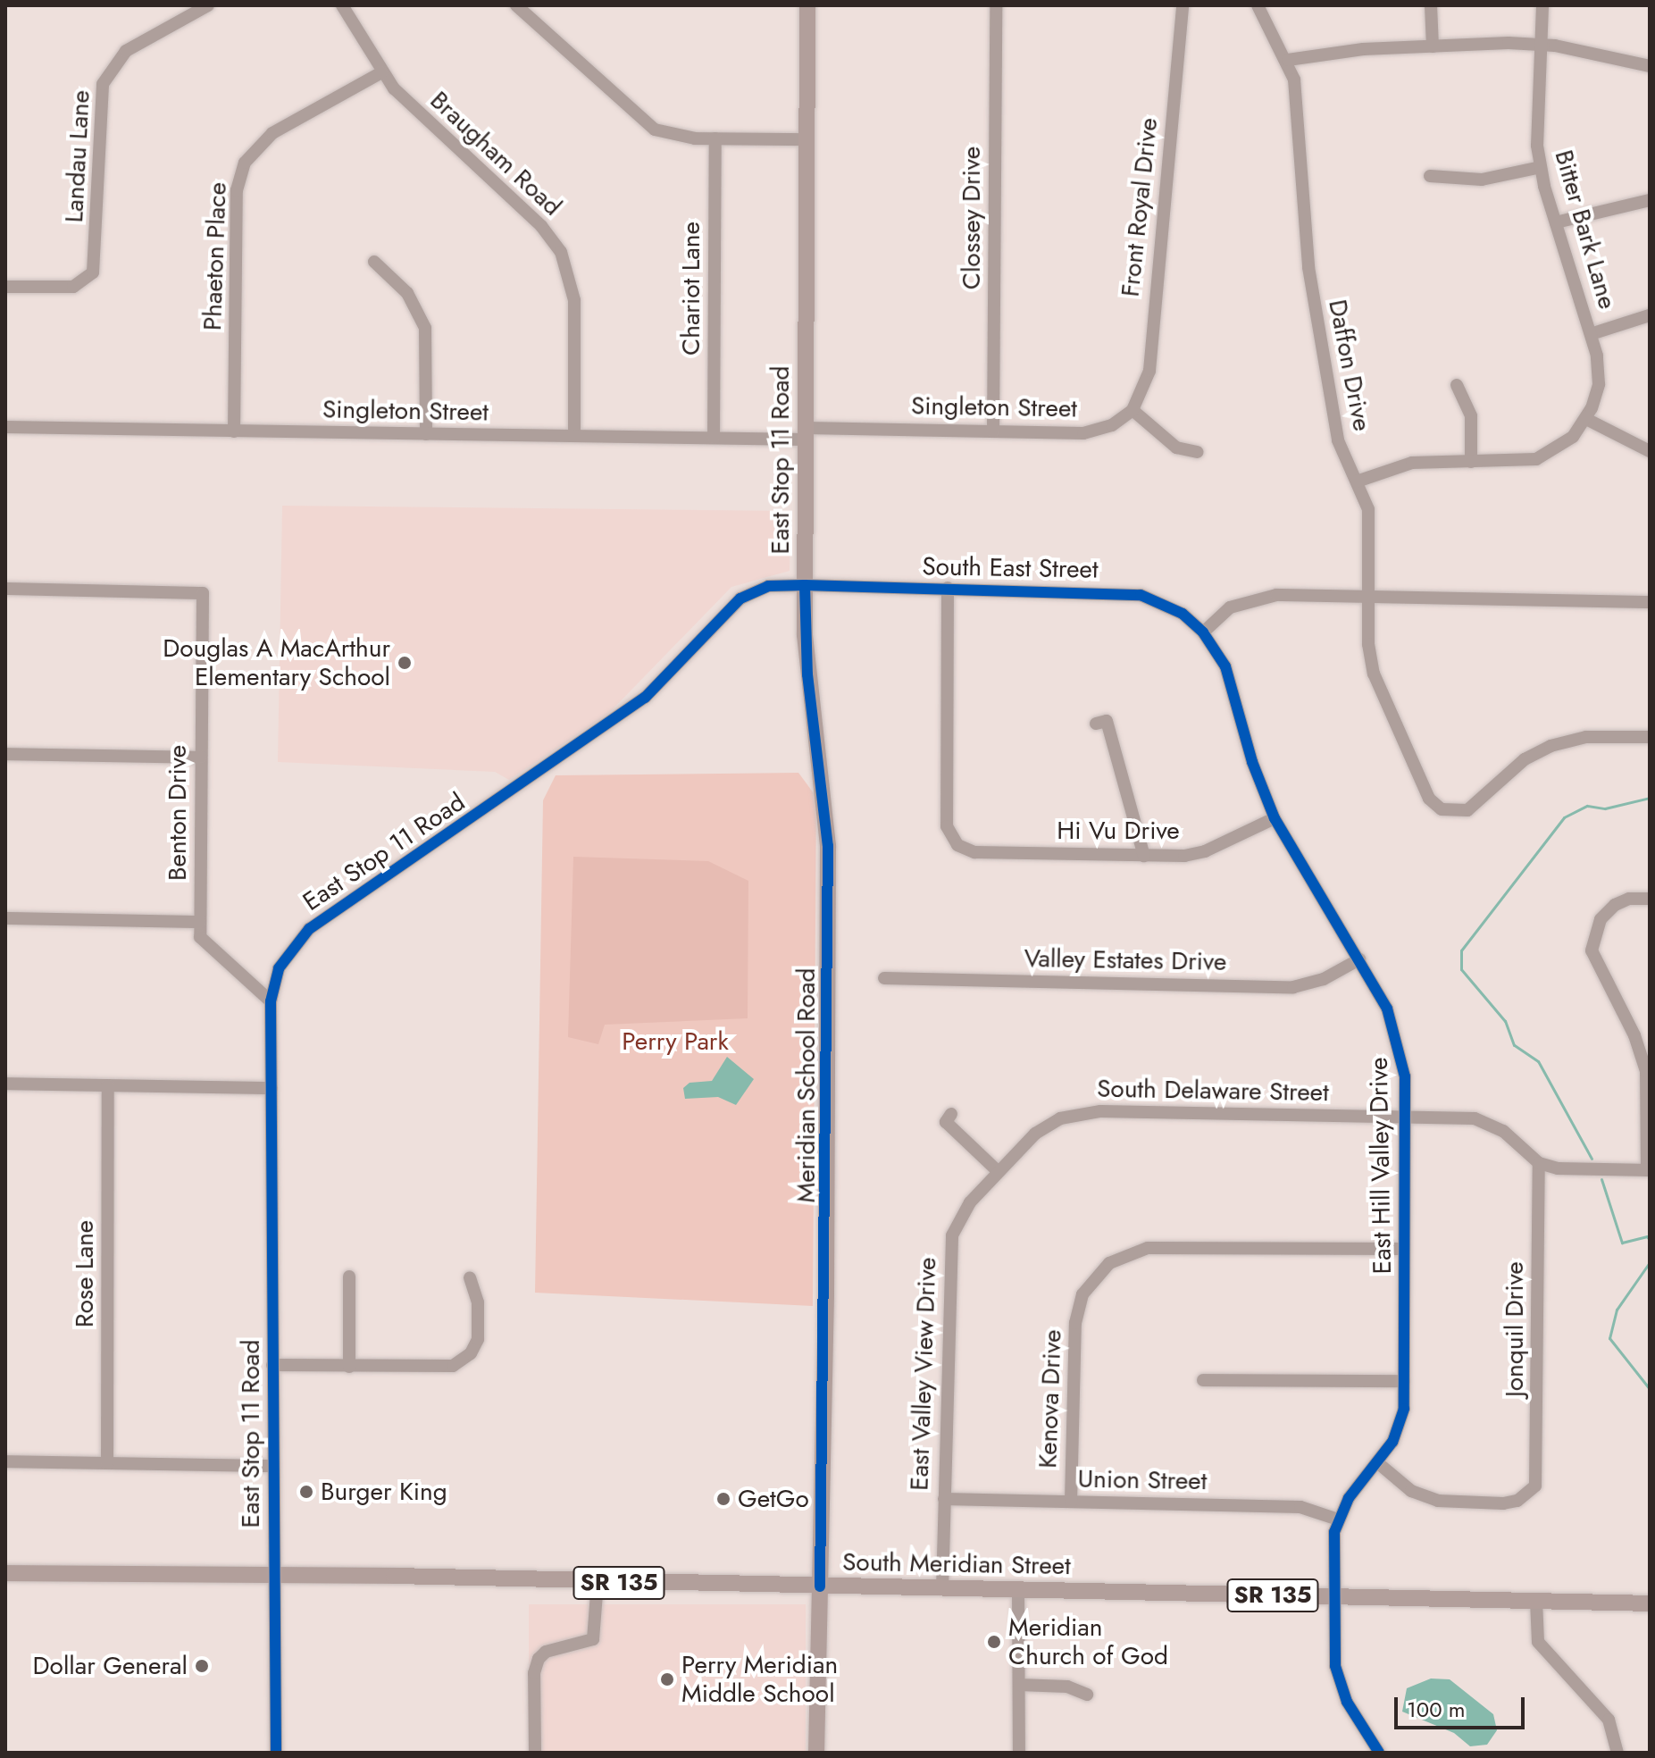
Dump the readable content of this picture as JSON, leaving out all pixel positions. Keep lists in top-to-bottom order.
{
  "streets": {
    "main road": [
      "East Stop 11 Road",
      "Meridian School Road",
      "South Meridian Street",
      "SR 135"
    ],
    "street": [
      "Braugham Road",
      "Landau Lane",
      "Front Royal Drive",
      "Clossey Drive",
      "Bitter Bark Lane",
      "Phaeton Place",
      "Chariot Lane",
      "Daffon Drive",
      "Singleton Street",
      "South East Street",
      "Benton Drive",
      "Hi Vu Drive",
      "Valley Estates Drive",
      "South Delaware Street",
      "East Hill Valley Drive",
      "Rose Lane",
      "Jonquil Drive",
      "East Valley View Drive",
      "Kenova Drive",
      "Union Street"
    ]
  },
  "crossings": [
    ["Braugham Road", "Phaeton Place"],
    ["Braugham Road", "Singleton Street"],
    ["Front Royal Drive", "Singleton Street"],
    ["Clossey Drive", "Singleton Street"],
    ["Phaeton Place", "Singleton Street"],
    ["Chariot Lane", "Singleton Street"],
    ["Singleton Street", "East Stop 11 Road"],
    ["East Stop 11 Road", "South East Street"],
    ["East Stop 11 Road", "Benton Drive"],
    ["East Stop 11 Road", "Meridian School Road"],
    ["East Stop 11 Road", "South Meridian Street"],
    ["South East Street", "Hi Vu Drive"],
    ["South East Street", "Meridian School Road"],
    ["South East Street", "East Hill Valley Drive"],
    ["Hi Vu Drive", "East Hill Valley Drive"],
    ["Valley Estates Drive", "East Hill Valley Drive"],
    ["Meridian School Road", "South Meridian Street"],
    ["South Delaware Street", "East Hill Valley Drive"],
    ["South Delaware Street", "Jonquil Drive"],
    ["South Delaware Street", "East Valley View Drive"],
    ["East Hill Valley Drive", "Jonquil Drive"],
    ["East Hill Valley Drive", "Kenova Drive"],
    ["East Hill Valley Drive", "Union Street"],
    ["East Valley View Drive", "Union Street"],
    ["East Valley View Drive", "South Meridian Street"],
    ["Kenova Drive", "Union Street"]
  ],
  "parks": ["Perry Park"],
  "places": [
    "Douglas A MacArthur Elementary School",
    "Burger King",
    "GetGo",
    "Meridian Church of God",
    "Dollar General",
    "Perry Meridian Middle School"
  ],
  "scale_bar": "100 m"
}
